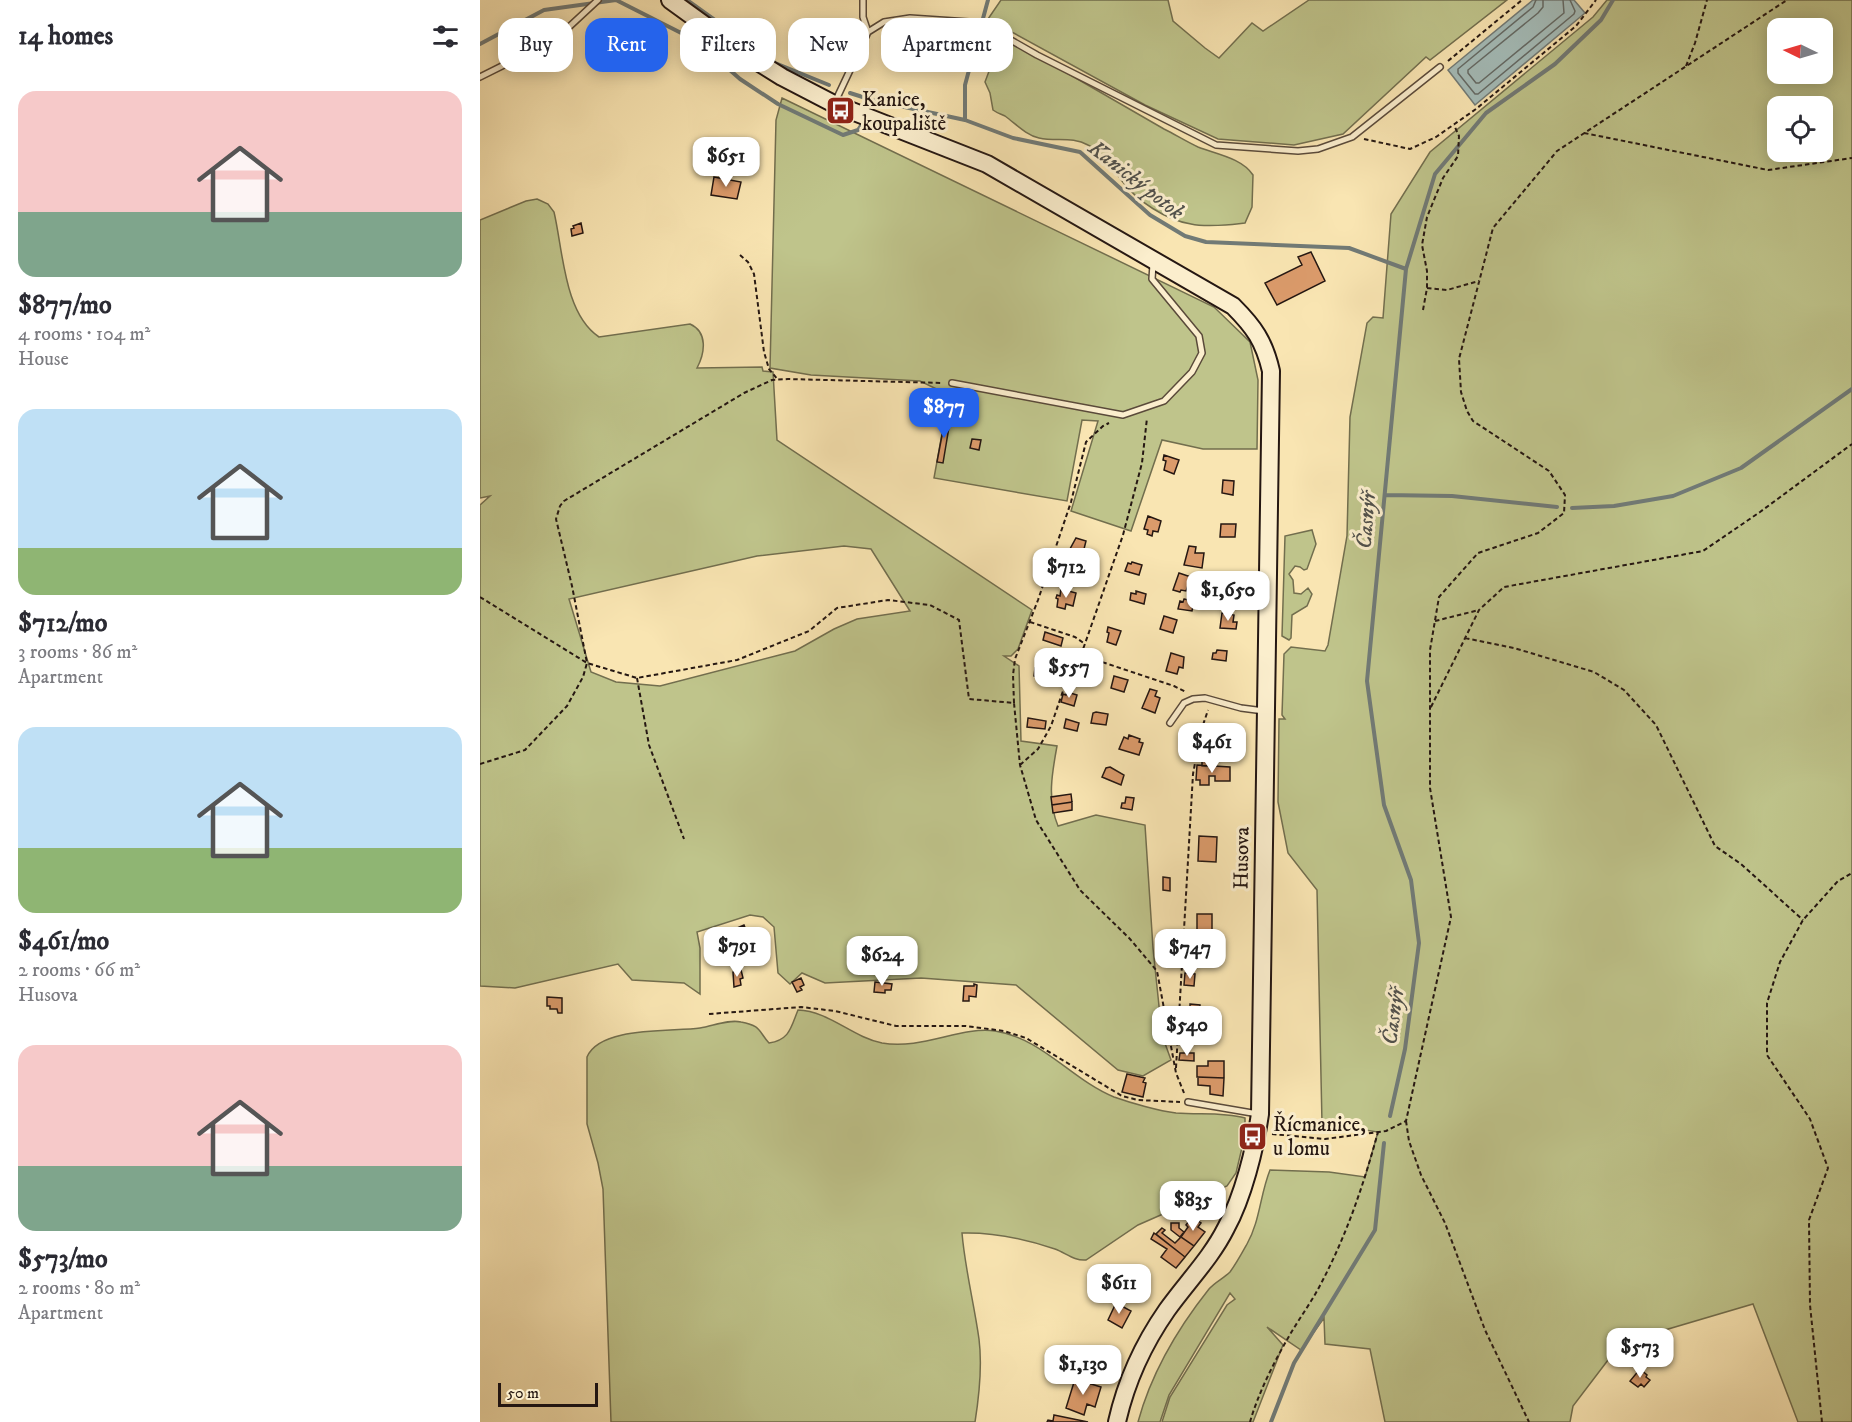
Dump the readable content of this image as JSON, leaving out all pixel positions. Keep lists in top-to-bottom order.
{
  "streets": {
    "main road": ["Husova"]
  },
  "water": ["Kanický potok", "Časnýř"],
  "places": {
    "bus stop": ["Kanice, koupaliště", "Řícmanice, u lomu"]
  },
  "scale_bar": "50 m",
  "north": "left",
  "page": {
    "heading": "14 homes",
    "chip": [
      "Buy",
      "Rent",
      "Filters",
      "New",
      "Apartment"
    ],
    "list": [
      {
        "name": "$877/mo",
        "note": "4 rooms · 104 m² · House"
      },
      {
        "name": "$712/mo",
        "note": "3 rooms · 86 m² · Apartment"
      },
      {
        "name": "$461/mo",
        "note": "2 rooms · 66 m² · Husova"
      },
      {
        "name": "$573/mo",
        "note": "2 rooms · 80 m² · Apartment"
      }
    ],
    "price": [
      "$651",
      "$877",
      "$712",
      "$1,650",
      "$557",
      "$461",
      "$791",
      "$747",
      "$624",
      "$540",
      "$835",
      "$611",
      "$573",
      "$1,130"
    ],
    "scale": "50 m"
  }
}
